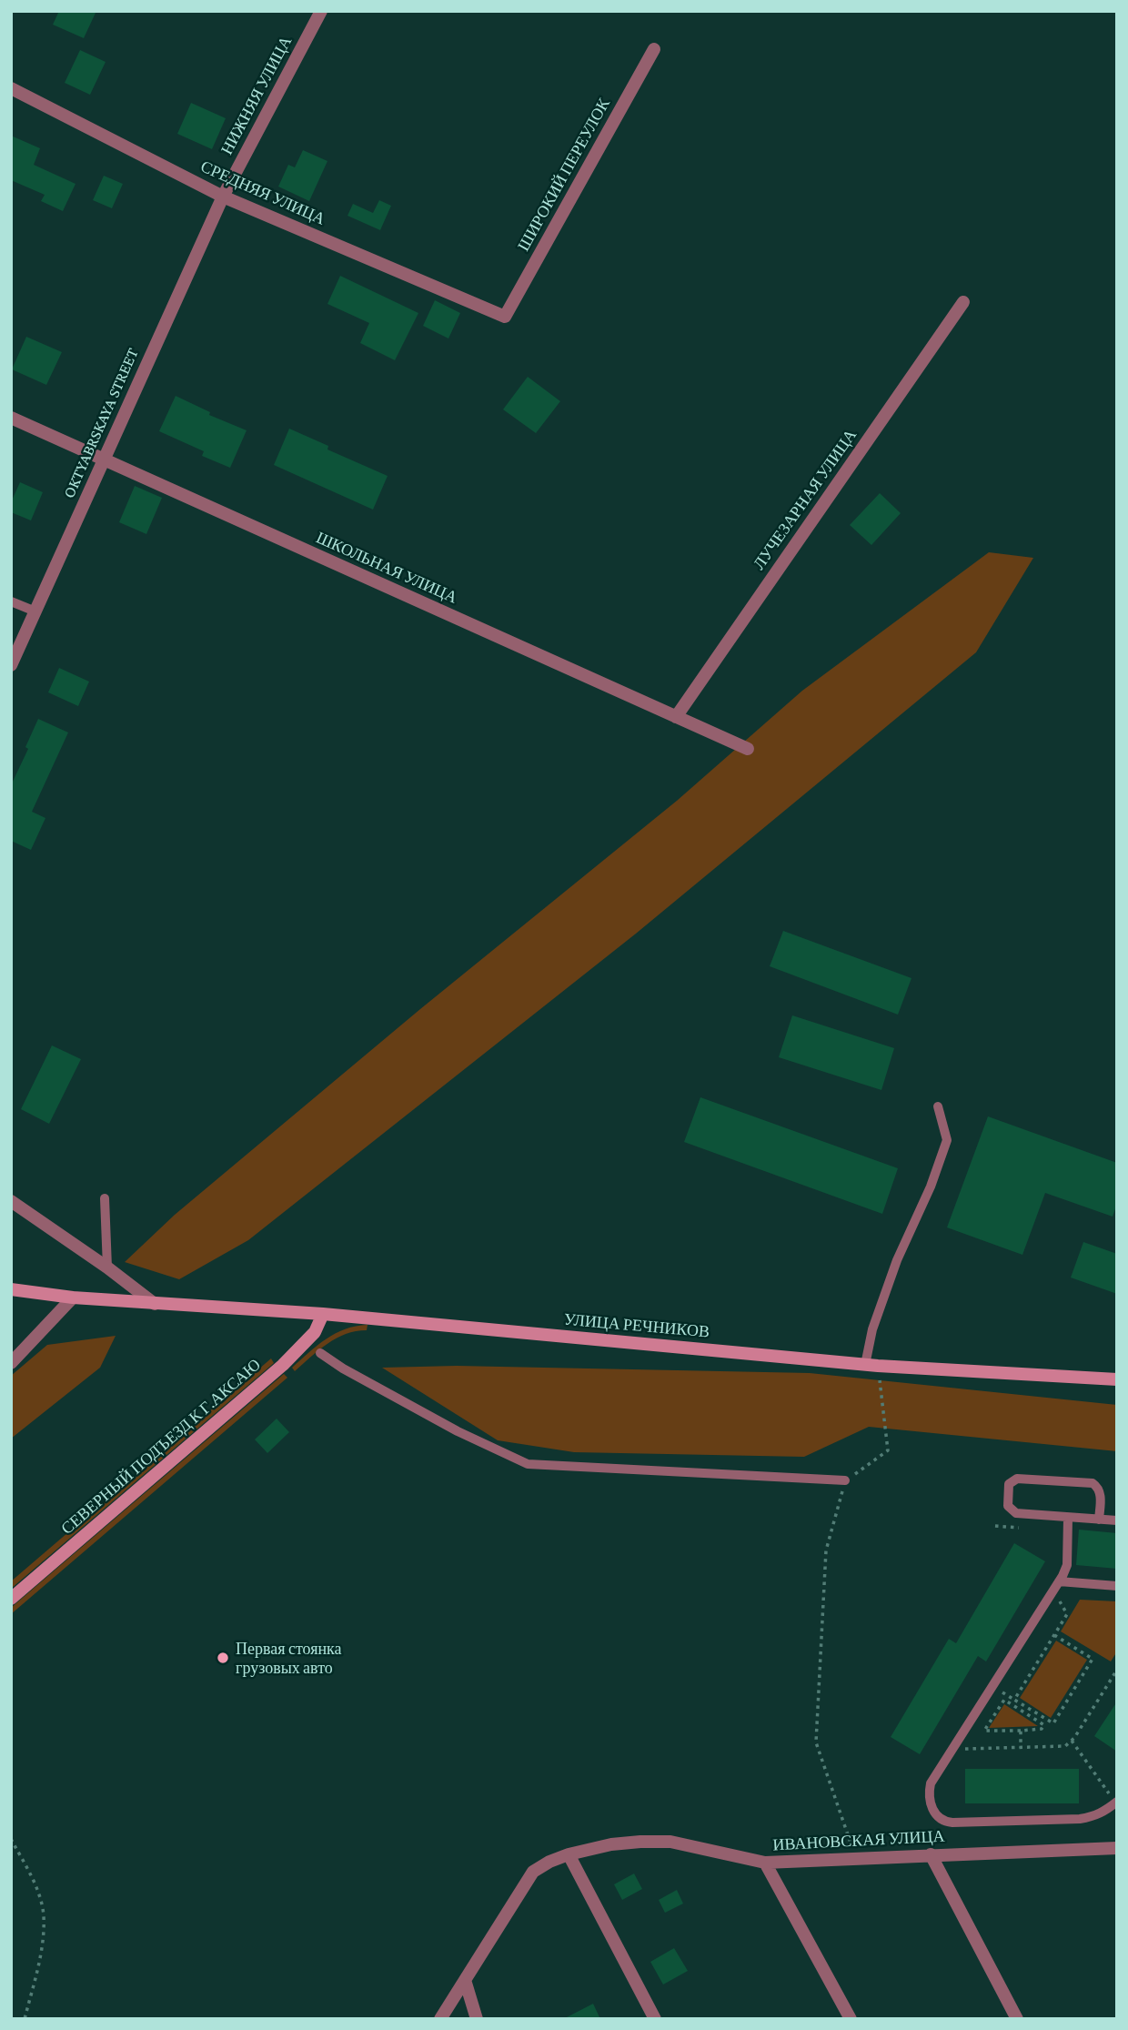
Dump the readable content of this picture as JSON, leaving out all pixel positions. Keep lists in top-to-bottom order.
{
  "streets": {
    "street": [
      "НИЖНЯЯ УЛИЦА",
      "ШИРОКИЙ ПЕРЕУЛОК",
      "СРЕДНЯЯ УЛИЦА",
      "OKTYABRSKAYA STREET",
      "ЛУЧЕЗАРНАЯ УЛИЦА",
      "ШКОЛЬНАЯ УЛИЦА",
      "УЛИЦА РЕЧНИКОВ",
      "СЕВЕРНЫЙ ПОДЪЕЗД К Г.АКСАЮ",
      "ИВАНОВСКАЯ УЛИЦА"
    ]
  },
  "crossings": [
    ["НИЖНЯЯ УЛИЦА", "СРЕДНЯЯ УЛИЦА"],
    ["НИЖНЯЯ УЛИЦА", "OKTYABRSKAYA STREET"],
    ["ШИРОКИЙ ПЕРЕУЛОК", "СРЕДНЯЯ УЛИЦА"],
    ["СРЕДНЯЯ УЛИЦА", "OKTYABRSKAYA STREET"],
    ["OKTYABRSKAYA STREET", "ШКОЛЬНАЯ УЛИЦА"],
    ["ЛУЧЕЗАРНАЯ УЛИЦА", "ШКОЛЬНАЯ УЛИЦА"],
    ["УЛИЦА РЕЧНИКОВ", "СЕВЕРНЫЙ ПОДЪЕЗД К Г.АКСАЮ"]
  ],
  "places": ["Первая стоянка грузовых авто"]
}
